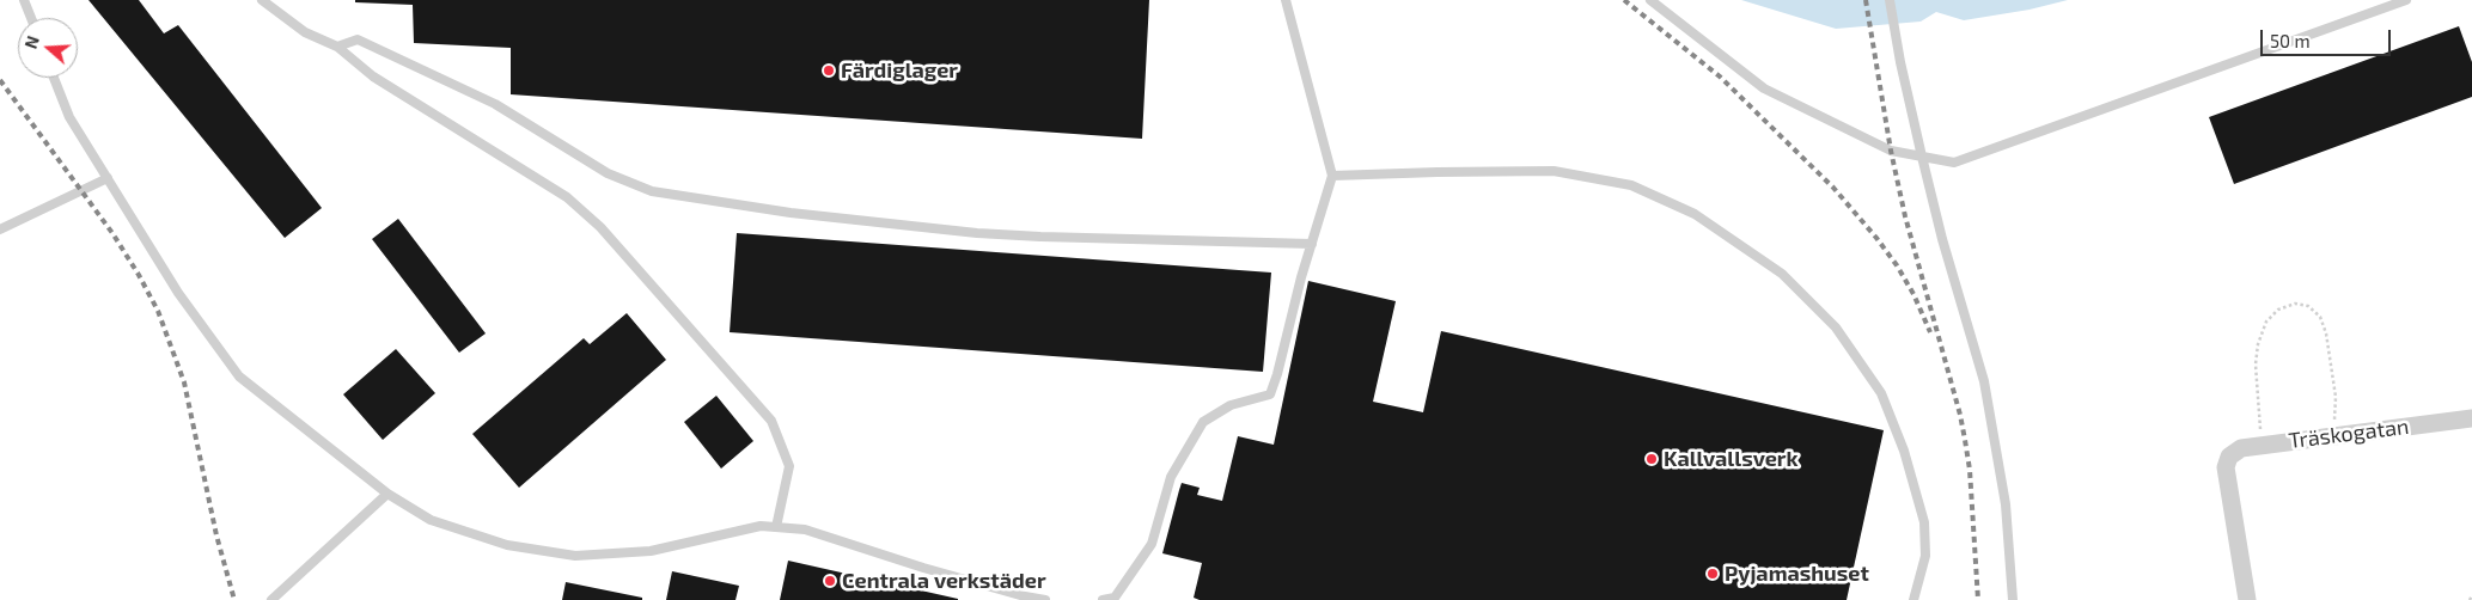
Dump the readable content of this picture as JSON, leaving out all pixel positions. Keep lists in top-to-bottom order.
{
  "streets": {
    "street": ["Träskogatan"]
  },
  "places": [
    "Färdiglager",
    "Kallvallsverk",
    "Pyjamashuset",
    "Centrala verkstäder"
  ],
  "scale_bar": "50 m",
  "north": "left"
}
